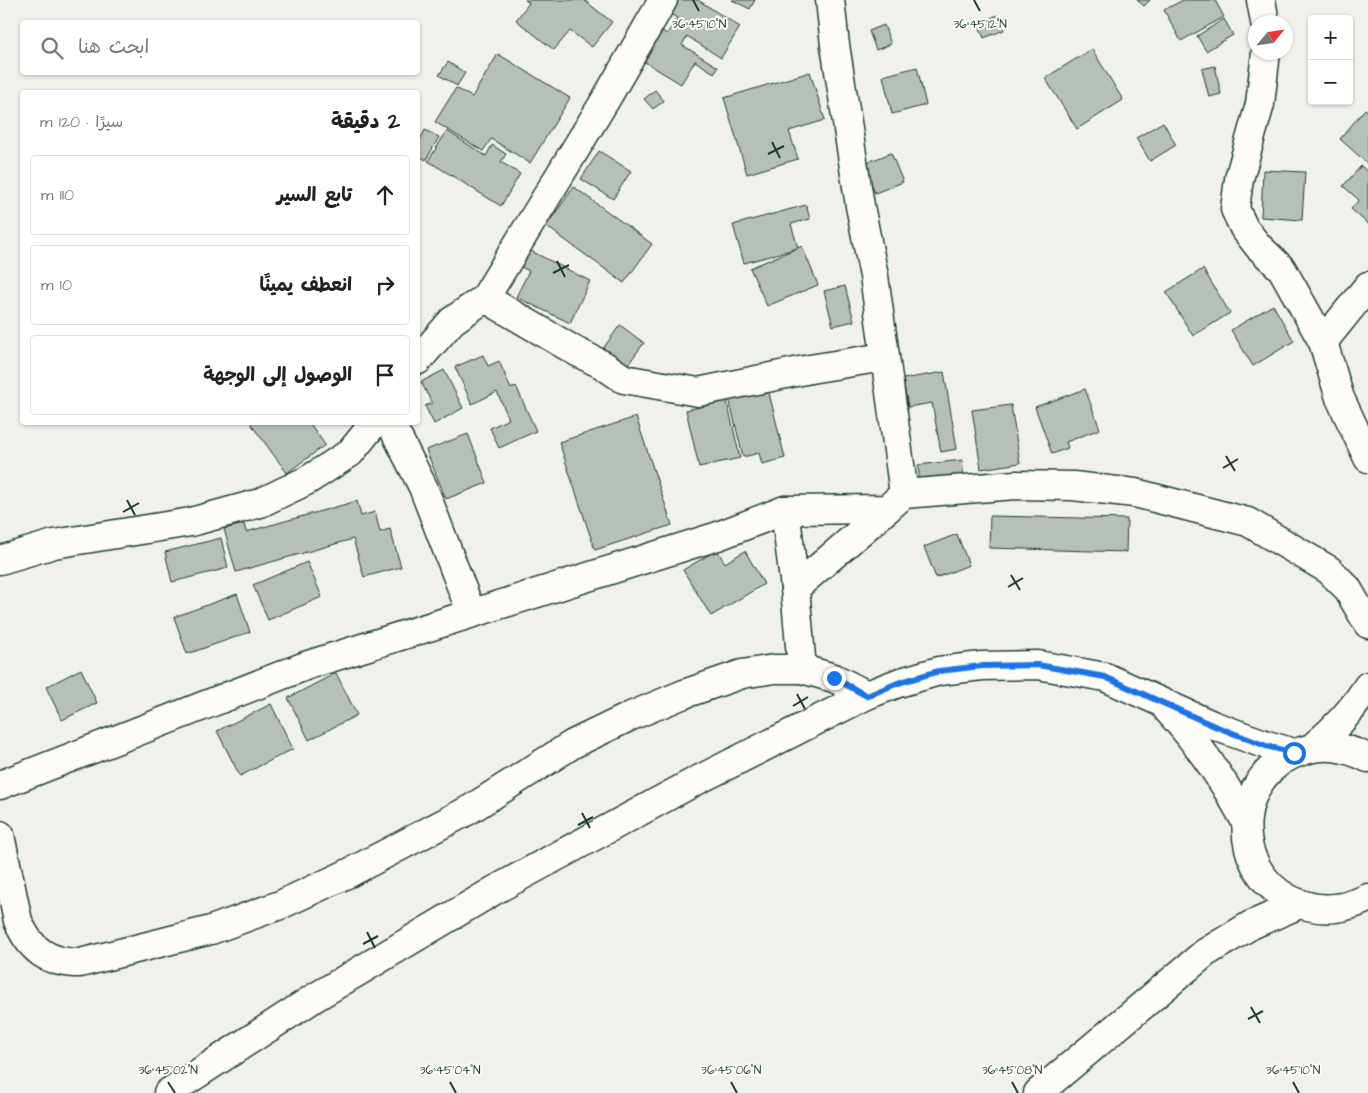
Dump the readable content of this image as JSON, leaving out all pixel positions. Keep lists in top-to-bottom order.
{
  "north": "top right",
  "page": {
    "map_buttons": ["+", "−"],
    "search": "ابحث هنا",
    "heading": ["2 دقيقة", "سيرًا · 120 m"],
    "list": [
      ["تابع السير", "110 m"],
      ["انعطف يمينًا", "10 m"],
      "الوصول إلى الوجهة"
    ]
  },
  "coordinates": [
    "36°45'10\"N",
    "36°45'12\"N",
    "36°45'02\"N",
    "36°45'04\"N",
    "36°45'06\"N",
    "36°45'08\"N"
  ]
}
